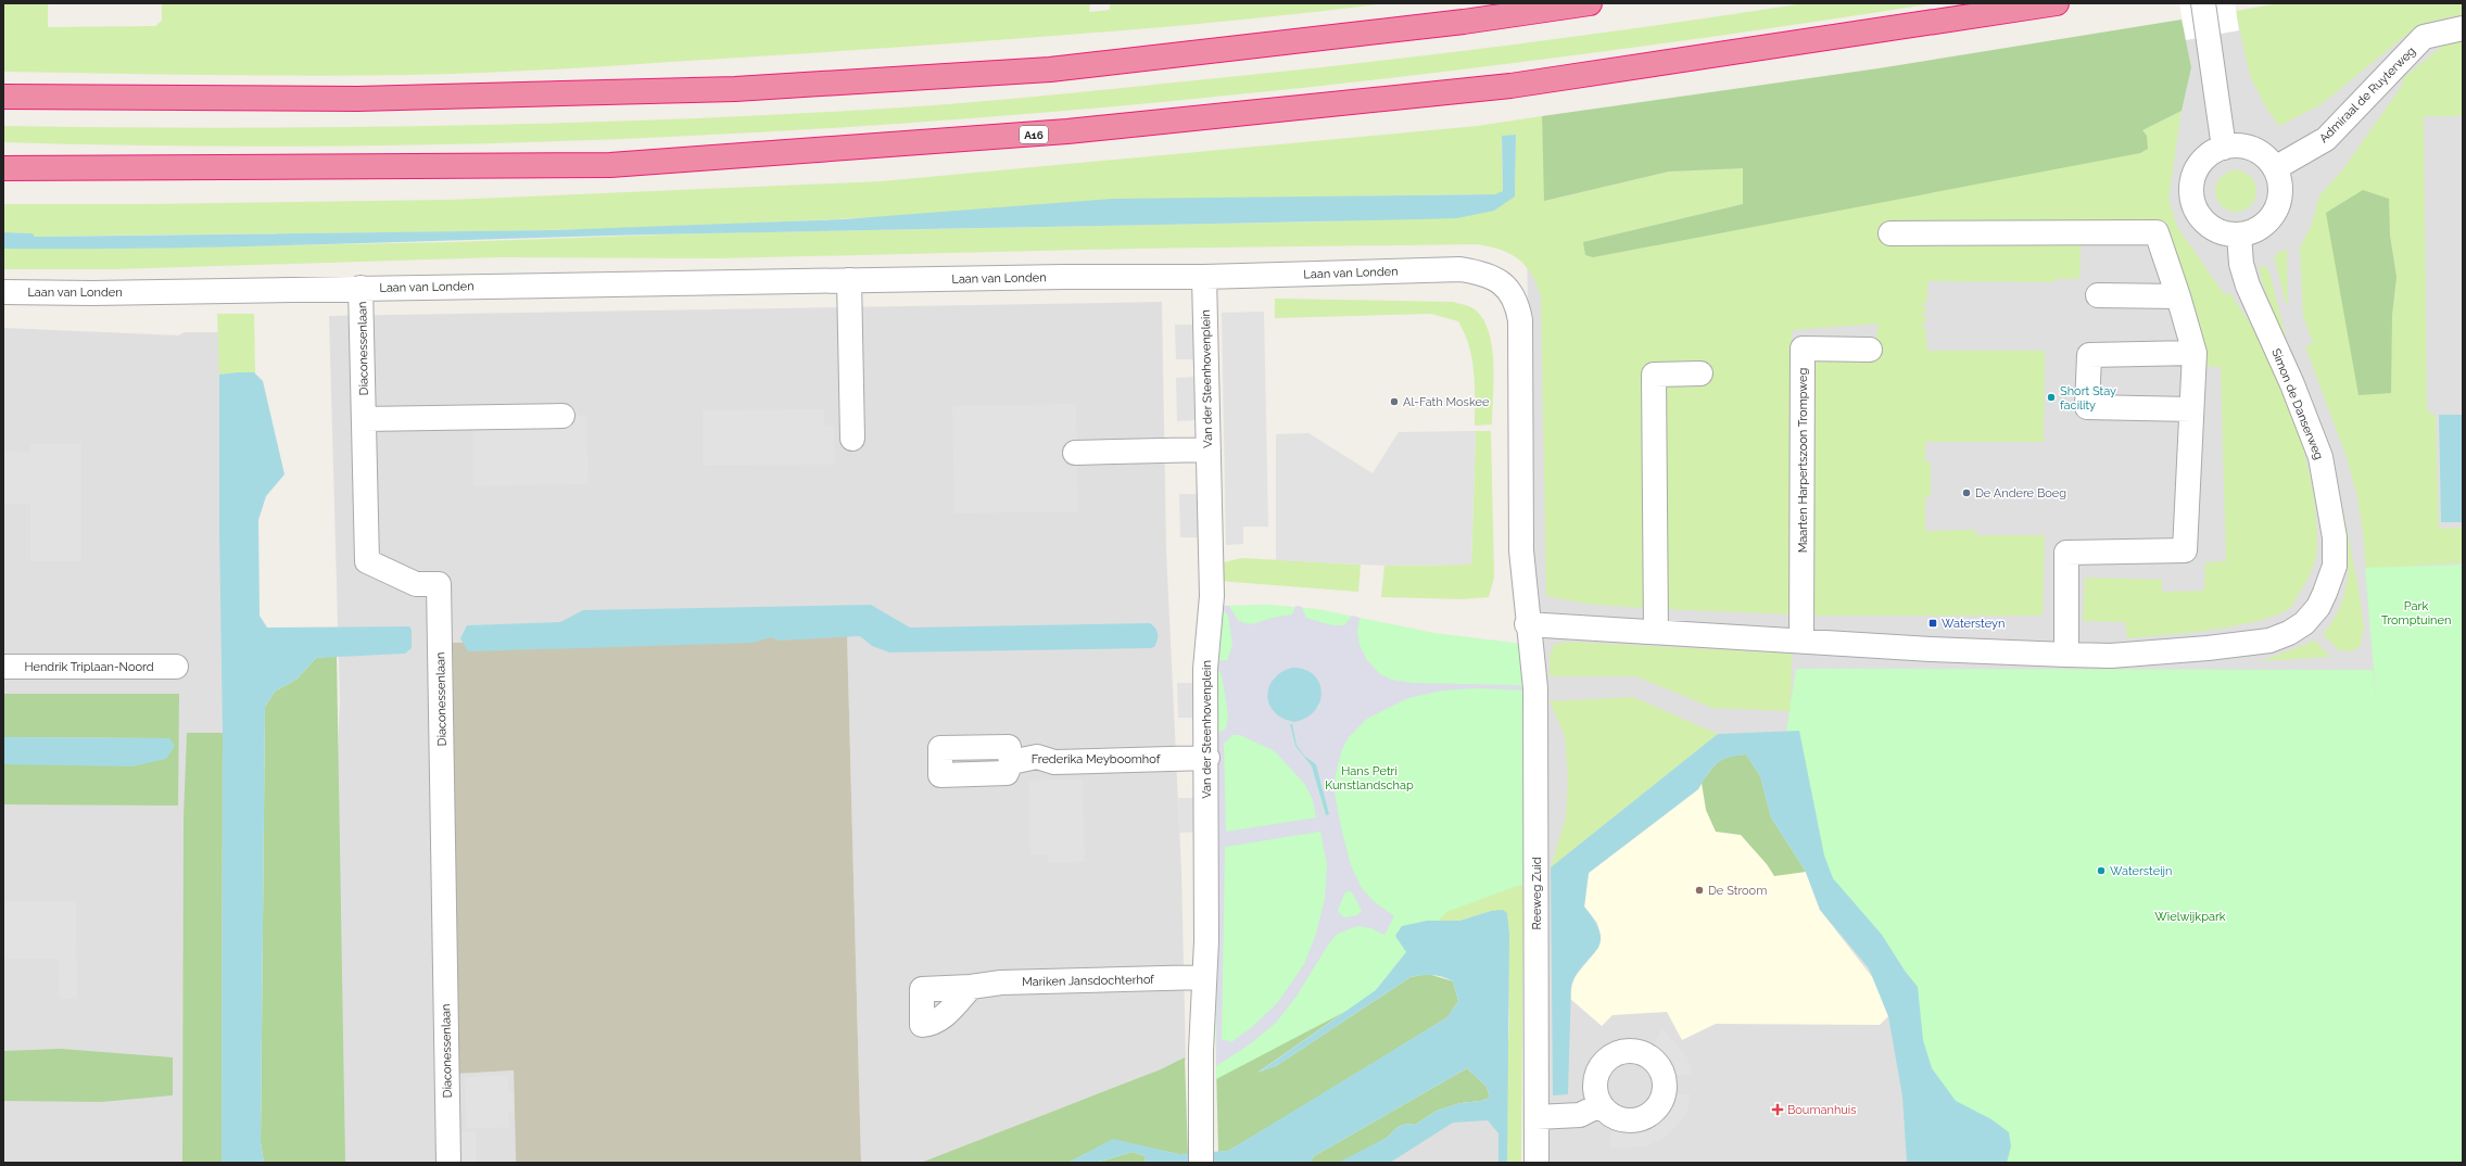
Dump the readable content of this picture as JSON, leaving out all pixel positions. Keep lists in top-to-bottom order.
{
  "streets": {
    "highway": ["A16"],
    "street": [
      "Admiraal de Ruyterweg",
      "Laan van Londen",
      "Diaconessenlaan",
      "Van der Steenhovenplein",
      "Simon de Danserweg",
      "Maarten Harpertszoon Trompweg",
      "Hendrik Triplaan-Noord",
      "Frederika Meyboomhof",
      "Reeweg Zuid",
      "Mariken Jansdochterhof"
    ]
  },
  "crossings": [
    ["Admiraal de Ruyterweg", "Simon de Danserweg"],
    ["Laan van Londen", "Diaconessenlaan"],
    ["Laan van Londen", "Van der Steenhovenplein"],
    ["Laan van Londen", "Reeweg Zuid"],
    ["Van der Steenhovenplein", "Frederika Meyboomhof"],
    ["Van der Steenhovenplein", "Mariken Jansdochterhof"]
  ],
  "parks": ["Park Tromptuinen", "Hans Petri Kunstlandschap", "Wielwijkpark"],
  "places": {
    "other": [
      "Short Stay facility",
      "Al-Fath Moskee",
      "De Andere Boeg",
      "Watersteijn",
      "De Stroom"
    ],
    "transit": ["Watersteyn"],
    "health": ["Boumanhuis"]
  }
}
